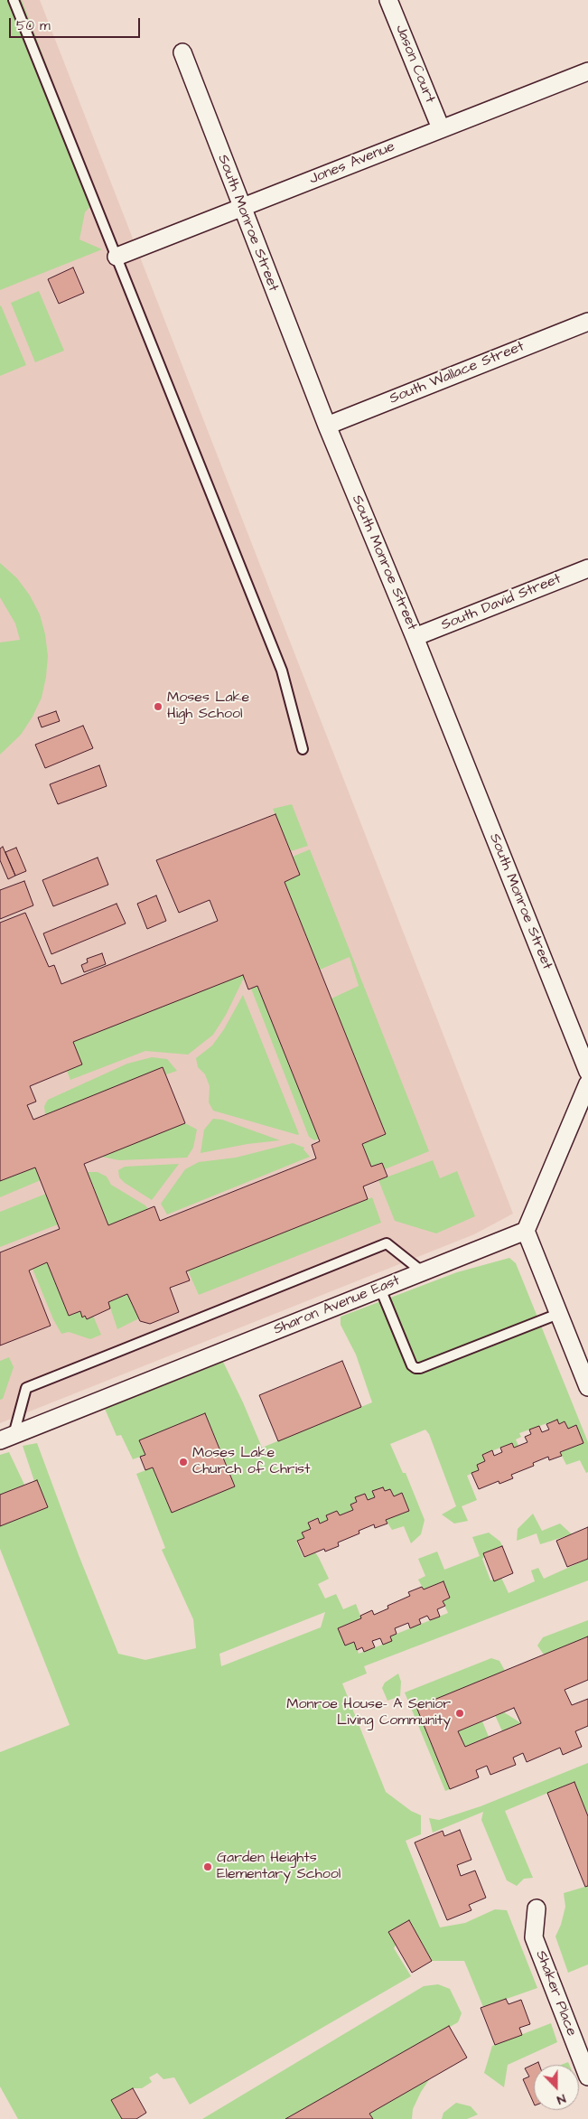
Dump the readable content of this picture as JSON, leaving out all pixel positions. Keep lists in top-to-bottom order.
{
  "streets": {
    "street": [
      "Jason Court",
      "Jones Avenue",
      "South Monroe Street",
      "South Wallace Street",
      "South David Street",
      "Sharon Avenue East",
      "Shaker Place"
    ]
  },
  "crossings": [
    ["Jason Court", "Jones Avenue"],
    ["Jones Avenue", "South Monroe Street"],
    ["South Monroe Street", "South Wallace Street"],
    ["South Monroe Street", "South David Street"]
  ],
  "places": [
    "Moses Lake High School",
    "Moses Lake Church of Christ",
    "Monroe House- A Senior Living Community",
    "Garden Heights Elementary School"
  ],
  "scale_bar": "50 m",
  "north": "bottom"
}
